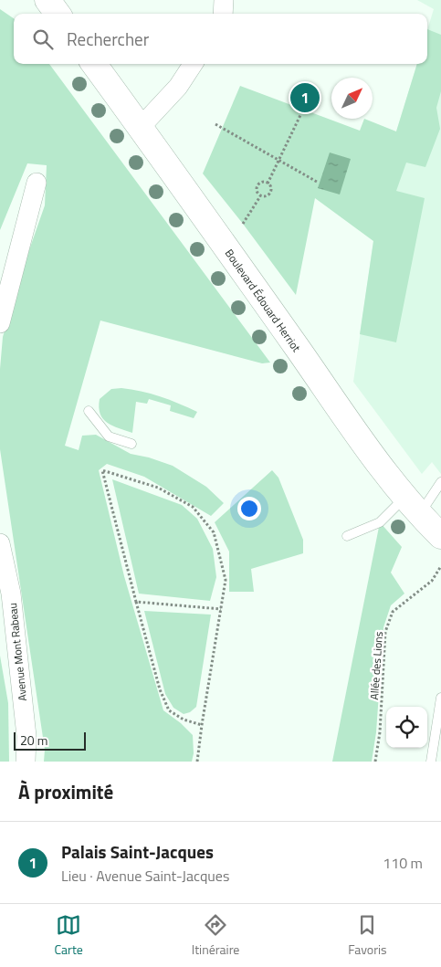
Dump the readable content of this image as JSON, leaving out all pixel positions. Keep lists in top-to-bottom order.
{
  "streets": {
    "street": ["Boulevard Édouard Herriot", "Avenue Mont Rabeau"],
    "path": ["Allée des Lions"]
  },
  "scale_bar": "20 m",
  "north": "top right",
  "page": {
    "search": "Rechercher",
    "pins": "1",
    "scale": "20 m",
    "heading": "À proximité",
    "list": [
      {
        "mark": "1",
        "name": "Palais Saint-Jacques",
        "note": "Lieu · Avenue Saint-Jacques",
        "value": "110 m"
      }
    ],
    "nav": ["Carte", "Itinéraire", "Favoris"]
  }
}
